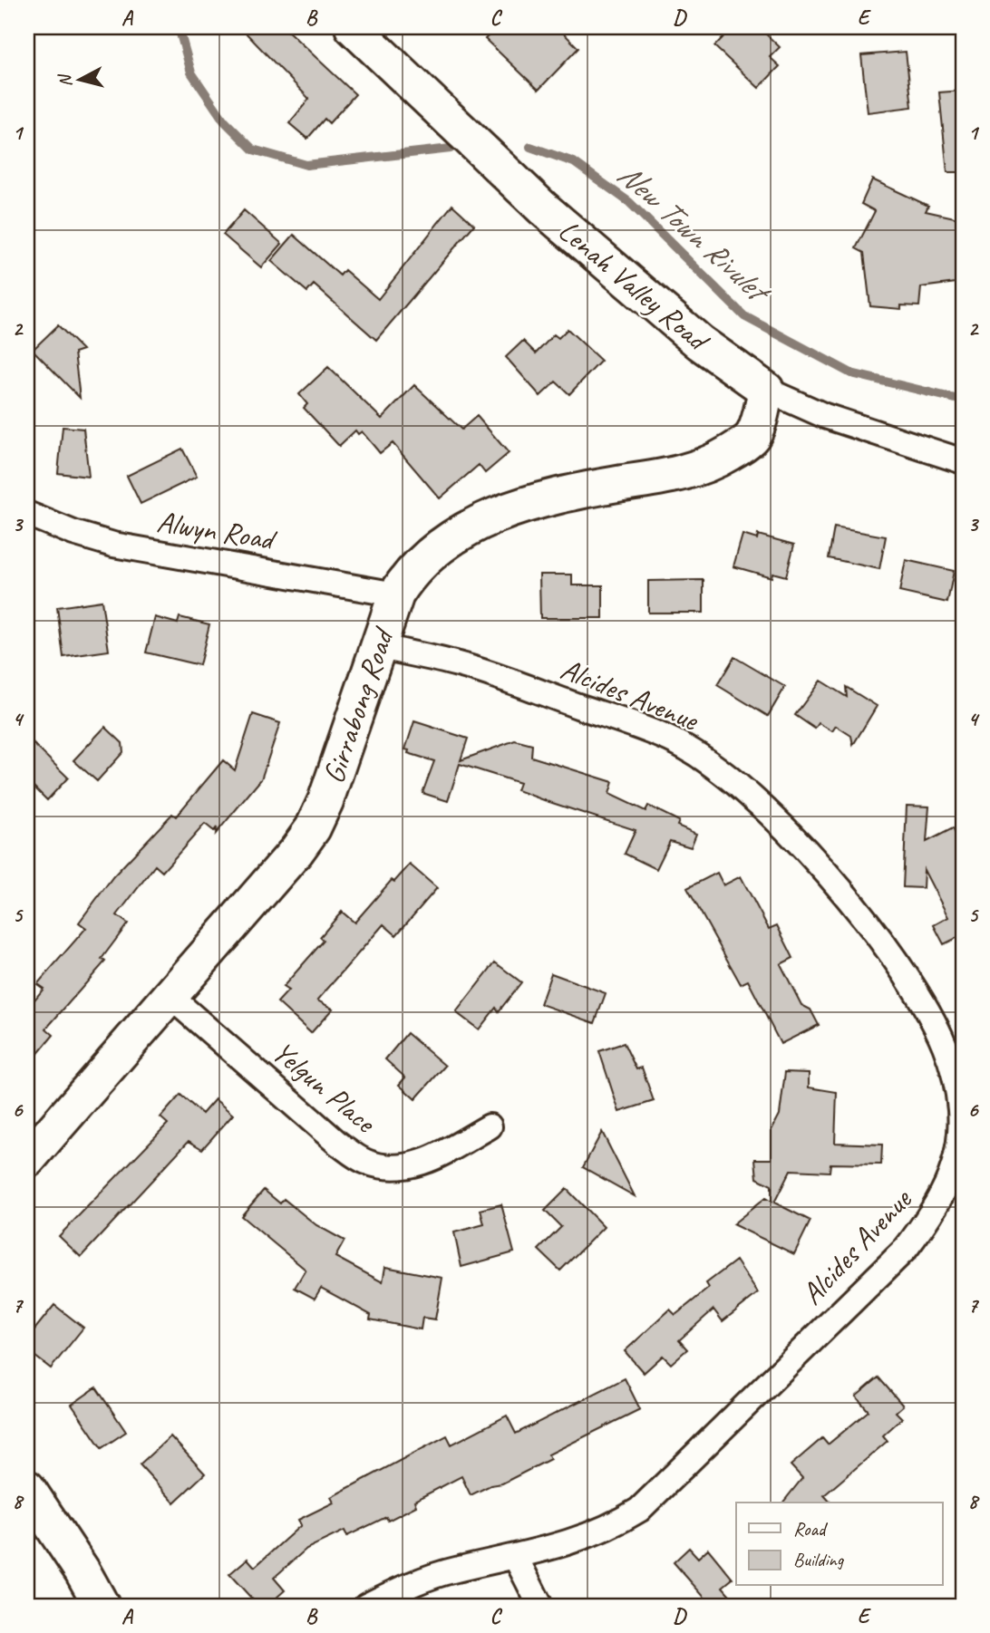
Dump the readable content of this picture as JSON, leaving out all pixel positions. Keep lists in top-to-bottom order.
{
  "streets": {
    "street": [
      "Lenah Valley Road",
      "Alwyn Road",
      "Alcides Avenue",
      "Girrabong Road",
      "Yelgun Place"
    ]
  },
  "crossings": [
    ["Lenah Valley Road", "Girrabong Road"],
    ["Alwyn Road", "Girrabong Road"],
    ["Alcides Avenue", "Girrabong Road"],
    ["Girrabong Road", "Yelgun Place"]
  ],
  "water": ["New Town Rivulet"],
  "legend": ["Road", "Building"],
  "north": "left",
  "grid": {
    "columns": [
      "A",
      "B",
      "C",
      "D",
      "E"
    ],
    "rows": [
      "1",
      "2",
      "3",
      "4",
      "5",
      "6",
      "7",
      "8"
    ]
  }
}
